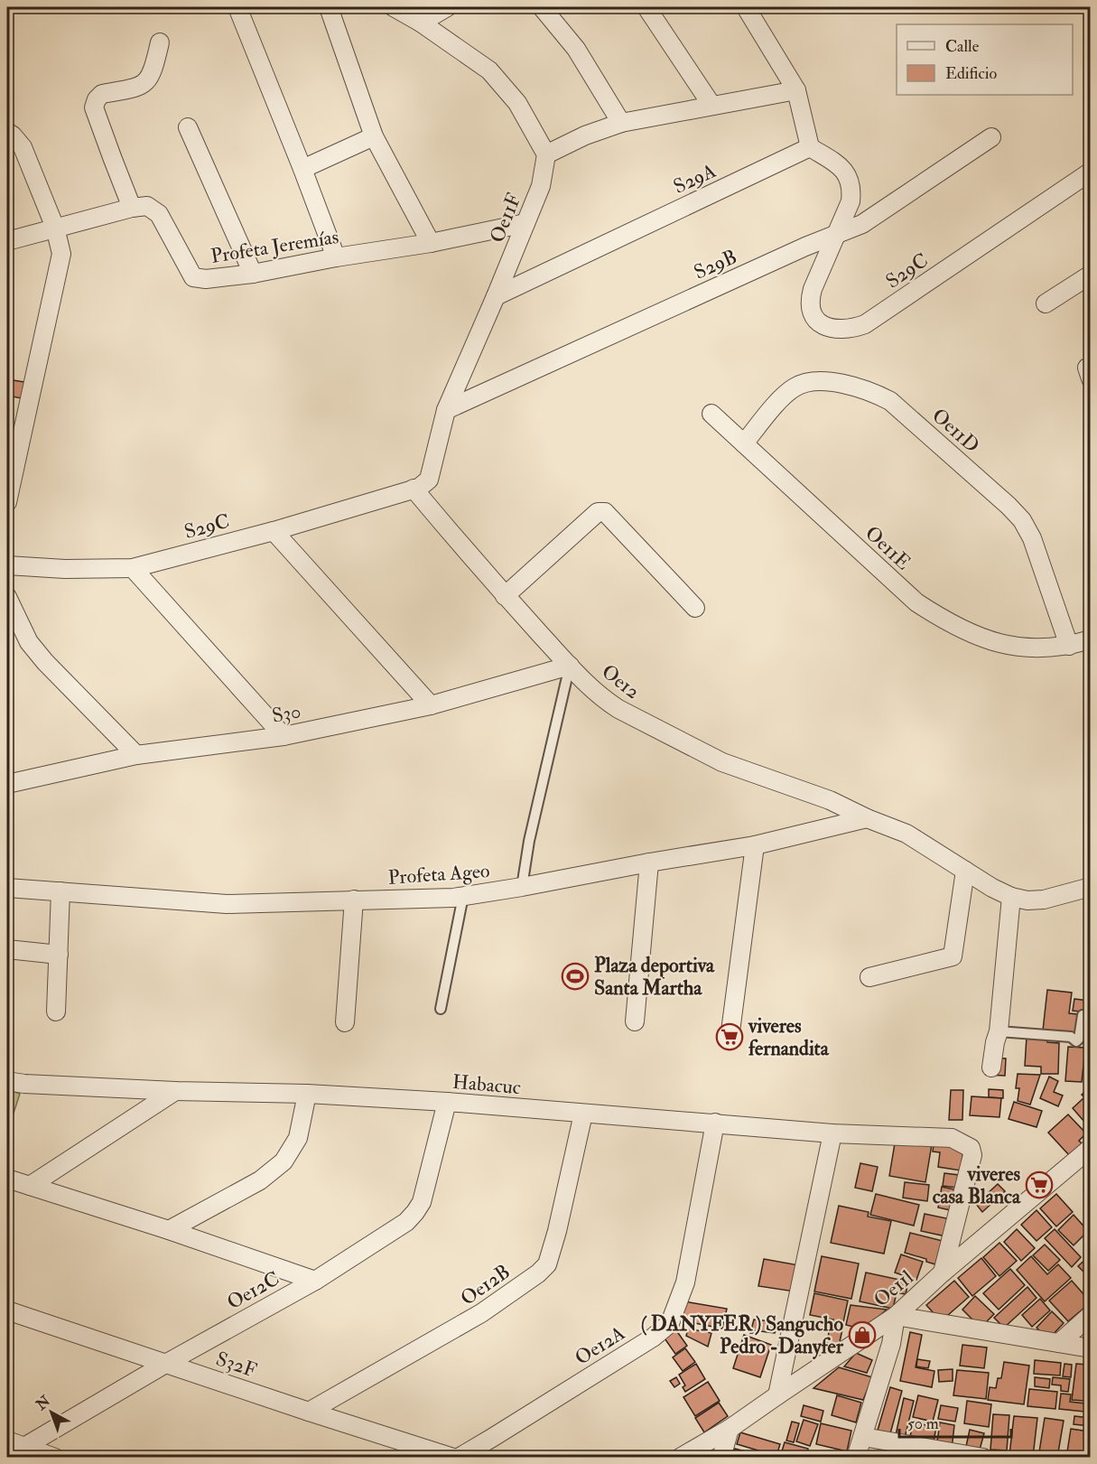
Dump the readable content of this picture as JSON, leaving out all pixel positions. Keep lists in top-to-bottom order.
{
  "streets": {
    "street": [
      "S29A",
      "Oe11F",
      "Profeta Jeremías",
      "S29B",
      "S29C",
      "Oe11D",
      "Oe11E",
      "Oe12",
      "S30",
      "Profeta Ageo",
      "Habacuc",
      "Oe12B",
      "Oe11l",
      "Oe12C",
      "Oe12A",
      "S32F"
    ]
  },
  "crossings": [
    ["S29A", "Oe11F"],
    ["Oe11F", "Profeta Jeremías"],
    ["Oe11F", "S29B"],
    ["Oe11F", "S29C"],
    ["Oe11F", "Oe12"],
    ["S29B", "S29C"],
    ["S29C", "Oe12"],
    ["Oe11D", "Oe11E"],
    ["Oe12", "S30"],
    ["Oe12", "Profeta Ageo"],
    ["Habacuc", "Oe12B"],
    ["Habacuc", "Oe11l"],
    ["Habacuc", "Oe12C"],
    ["Habacuc", "Oe12A"],
    ["Oe12B", "S32F"],
    ["Oe12C", "S32F"]
  ],
  "places": {
    "sports": ["Plaza deportiva Santa Martha"],
    "supermarket": ["viveres fernandita", "viveres casa Blanca"],
    "shop": ["( DANYFER ) Sangucho Pedro -Danyfer"]
  },
  "legend": ["Calle", "Edificio"],
  "scale_bar": "50 m",
  "north": "top left"
}
